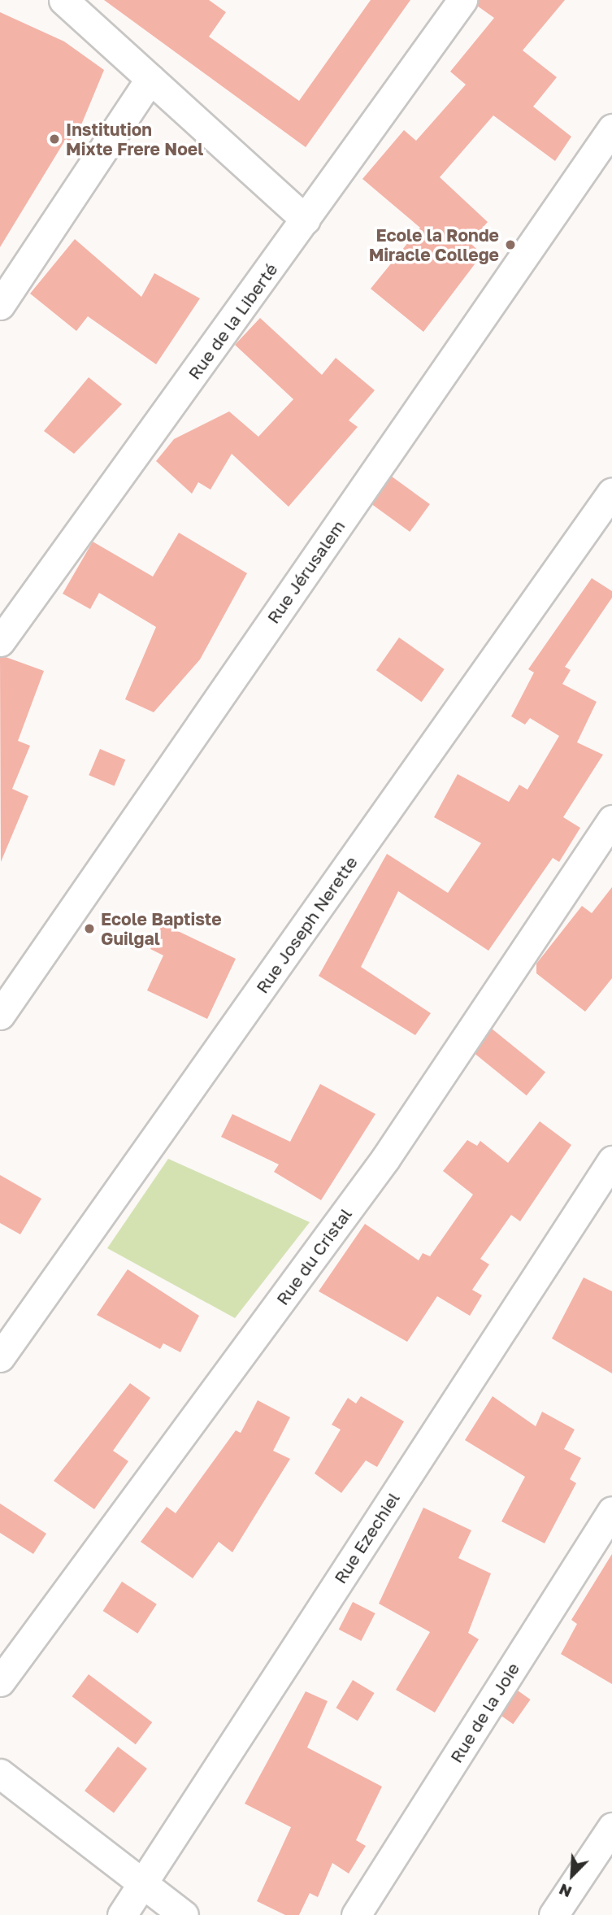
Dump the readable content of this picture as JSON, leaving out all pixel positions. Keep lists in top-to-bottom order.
{
  "streets": {
    "street": [
      "Rue de la Liberté",
      "Rue Jérusalem",
      "Rue Joseph Nerette",
      "Rue du Cristal",
      "Rue Ezechiel",
      "Rue de la Joie"
    ]
  },
  "places": ["Institution Mixte Frere Noel", "Ecole la Ronde Miracle College", "Ecole Baptiste Guilgal"],
  "north": "bottom left"
}
